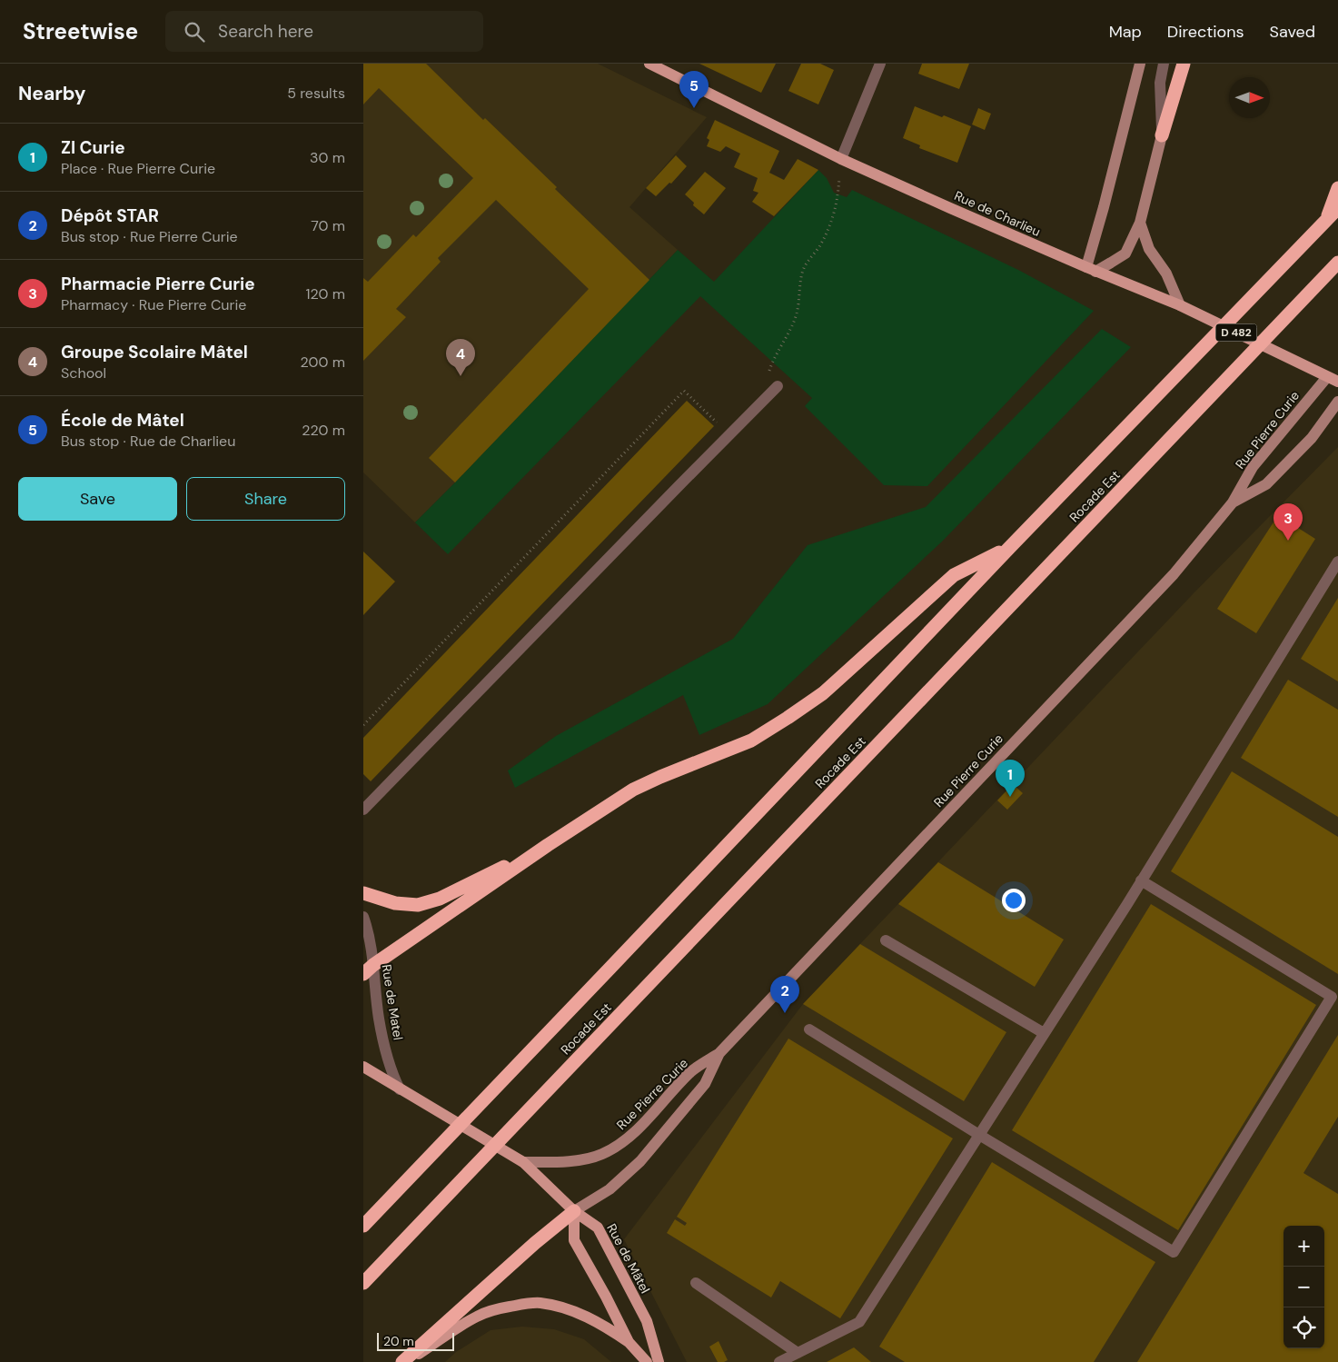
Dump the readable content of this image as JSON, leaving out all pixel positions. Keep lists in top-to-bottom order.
{
  "streets": {
    "highway": ["Rocade Est"],
    "main road": ["Rue de Charlieu", "D 482", "Rue de Mâtel"],
    "street": ["Rue Pierre Curie", "Rue de Matel"]
  },
  "crossings": [
    ["Rue de Charlieu", "Rue Pierre Curie"],
    ["Rue Pierre Curie", "Rue de Mâtel"],
    ["Rue de Matel", "Rue de Mâtel"]
  ],
  "scale_bar": "20 m",
  "north": "right",
  "page": {
    "header": "Streetwise",
    "search": "Search here",
    "nav": ["Map", "Directions", "Saved"],
    "heading": ["Nearby", "5 results"],
    "pins": [
      "5",
      "4",
      "3",
      "1",
      "2"
    ],
    "list": [
      {
        "mark": "1",
        "name": "ZI Curie",
        "note": "Place · Rue Pierre Curie",
        "value": "30 m"
      },
      {
        "mark": "2",
        "name": "Dépôt STAR",
        "note": "Bus stop · Rue Pierre Curie",
        "value": "70 m"
      },
      {
        "mark": "3",
        "name": "Pharmacie Pierre Curie",
        "note": "Pharmacy · Rue Pierre Curie",
        "value": "120 m"
      },
      {
        "mark": "4",
        "name": "Groupe Scolaire Mâtel",
        "note": "School",
        "value": "200 m"
      },
      {
        "mark": "5",
        "name": "École de Mâtel",
        "note": "Bus stop · Rue de Charlieu",
        "value": "220 m"
      }
    ],
    "buttons": ["Save", "Share"],
    "map_buttons": ["+", "−"],
    "scale": "20 m"
  }
}
